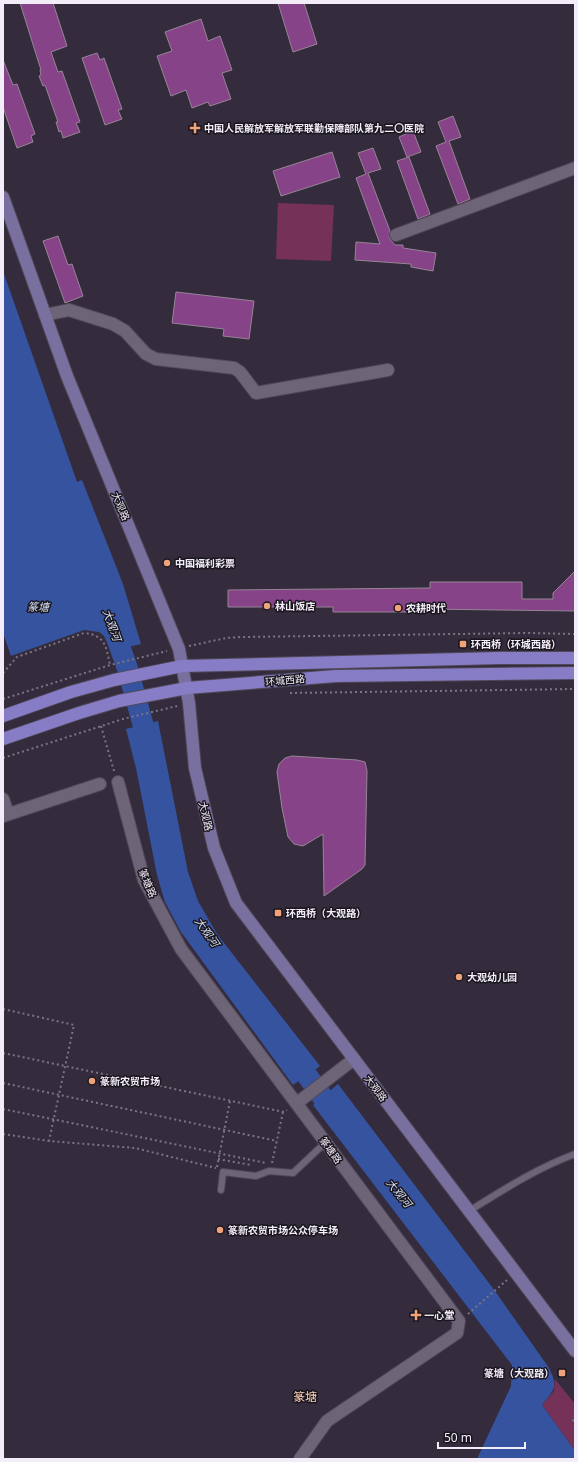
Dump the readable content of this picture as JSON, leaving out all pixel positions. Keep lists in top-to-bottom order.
{
  "streets": {
    "main road": ["大观路", "环城西路"],
    "street": ["篆塘路"]
  },
  "crossings": [
    ["大观路", "环城西路"]
  ],
  "districts": ["篆塘"],
  "water": ["篆塘", "大观河"],
  "places": {
    "health": ["中国人民解放军解放军联勤保障部队第九二〇医院", "一心堂"],
    "other": [
      "中国福利彩票",
      "林山饭店",
      "农耕时代",
      "大观幼儿园",
      "篆新农贸市场",
      "篆新农贸市场公众停车场"
    ],
    "transit": ["环西桥（环城西路）", "环西桥（大观路）", "篆塘（大观路）"]
  },
  "scale_bar": "50 m"
}
